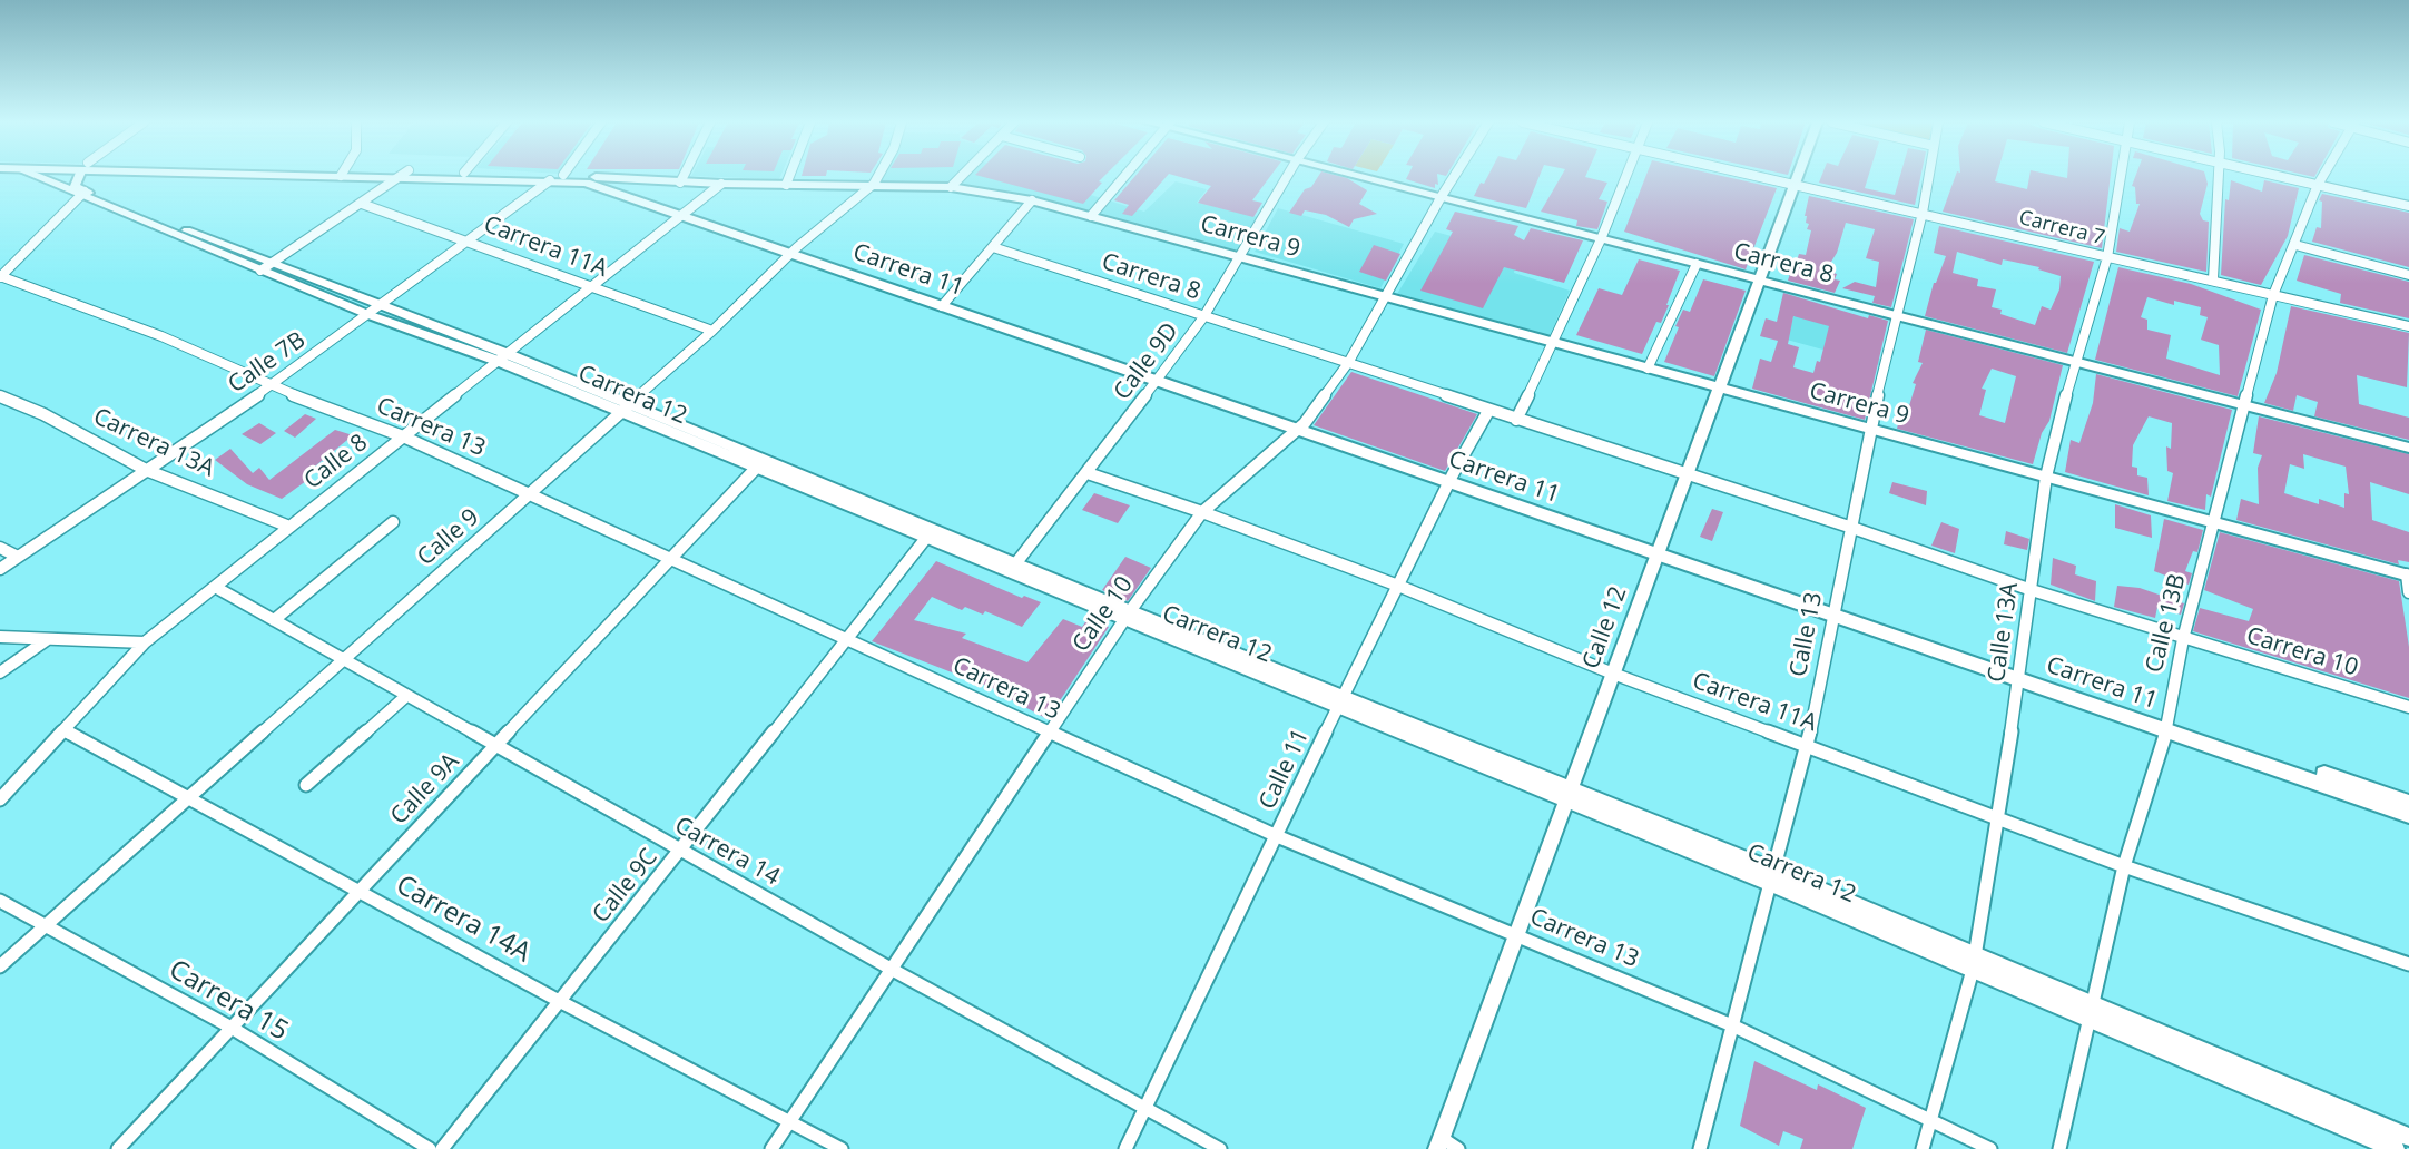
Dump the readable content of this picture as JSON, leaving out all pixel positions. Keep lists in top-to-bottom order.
{
  "streets": {
    "main road": ["Carrera 9", "Carrera 11"],
    "street": [
      "Carrera 7",
      "Carrera 11A",
      "Carrera 8",
      "Calle 9D",
      "Calle 7B",
      "Carrera 12",
      "Carrera 13",
      "Carrera 13A",
      "Calle 8",
      "Calle 9",
      "Calle 10",
      "Calle 13B",
      "Calle 12",
      "Calle 13A",
      "Calle 13",
      "Carrera 10",
      "Calle 11",
      "Calle 9A",
      "Carrera 14",
      "Calle 9C",
      "Carrera 14A",
      "Carrera 15"
    ]
  },
  "crossings": [
    ["Carrera 7", "Calle 13B"],
    ["Carrera 7", "Calle 12"],
    ["Carrera 7", "Calle 13A"],
    ["Carrera 7", "Calle 13"],
    ["Carrera 9", "Carrera 11"],
    ["Carrera 9", "Calle 9D"],
    ["Carrera 9", "Calle 7B"],
    ["Carrera 9", "Calle 8"],
    ["Carrera 9", "Calle 9"],
    ["Carrera 9", "Calle 10"],
    ["Carrera 9", "Calle 13B"],
    ["Carrera 9", "Calle 12"],
    ["Carrera 9", "Calle 13A"],
    ["Carrera 9", "Calle 13"],
    ["Carrera 11A", "Calle 9D"],
    ["Carrera 11A", "Calle 7B"],
    ["Carrera 11A", "Calle 8"],
    ["Carrera 11A", "Calle 9"],
    ["Carrera 11A", "Calle 10"],
    ["Carrera 11A", "Calle 13B"],
    ["Carrera 11A", "Calle 12"],
    ["Carrera 11A", "Calle 13A"],
    ["Carrera 11A", "Calle 13"],
    ["Carrera 11A", "Calle 11"],
    ["Carrera 8", "Calle 9D"],
    ["Carrera 8", "Calle 10"],
    ["Carrera 8", "Calle 13B"],
    ["Carrera 8", "Calle 12"],
    ["Carrera 8", "Calle 13A"],
    ["Carrera 8", "Calle 13"],
    ["Carrera 8", "Carrera 10"],
    ["Carrera 8", "Calle 11"],
    ["Carrera 11", "Calle 9D"],
    ["Carrera 11", "Calle 8"],
    ["Carrera 11", "Calle 9"],
    ["Carrera 11", "Calle 10"],
    ["Carrera 11", "Calle 13B"],
    ["Carrera 11", "Calle 12"],
    ["Carrera 11", "Calle 13A"],
    ["Carrera 11", "Calle 13"],
    ["Carrera 11", "Calle 11"],
    ["Calle 9D", "Carrera 12"],
    ["Calle 7B", "Carrera 12"],
    ["Calle 7B", "Carrera 13"],
    ["Calle 7B", "Carrera 13A"],
    ["Carrera 12", "Calle 8"],
    ["Carrera 12", "Calle 9"],
    ["Carrera 12", "Calle 10"],
    ["Carrera 12", "Calle 13B"],
    ["Carrera 12", "Calle 12"],
    ["Carrera 12", "Calle 13A"],
    ["Carrera 12", "Calle 13"],
    ["Carrera 12", "Calle 11"],
    ["Carrera 12", "Calle 9A"],
    ["Carrera 12", "Calle 9C"],
    ["Carrera 13", "Calle 8"],
    ["Carrera 13", "Calle 9"],
    ["Carrera 13", "Calle 10"],
    ["Carrera 13", "Calle 12"],
    ["Carrera 13", "Calle 13A"],
    ["Carrera 13", "Calle 13"],
    ["Carrera 13", "Calle 11"],
    ["Carrera 13", "Calle 9A"],
    ["Carrera 13", "Calle 9C"],
    ["Carrera 13A", "Calle 8"],
    ["Calle 8", "Carrera 14"],
    ["Calle 8", "Carrera 14A"],
    ["Calle 9", "Carrera 14"],
    ["Calle 9", "Carrera 14A"],
    ["Calle 9", "Carrera 15"],
    ["Calle 10", "Carrera 14"],
    ["Calle 10", "Carrera 14A"],
    ["Calle 13B", "Carrera 10"],
    ["Calle 11", "Carrera 14"],
    ["Calle 9A", "Carrera 14"],
    ["Calle 9A", "Carrera 14A"],
    ["Calle 9A", "Carrera 15"],
    ["Carrera 14", "Calle 9C"],
    ["Calle 9C", "Carrera 14A"]
  ]
}
